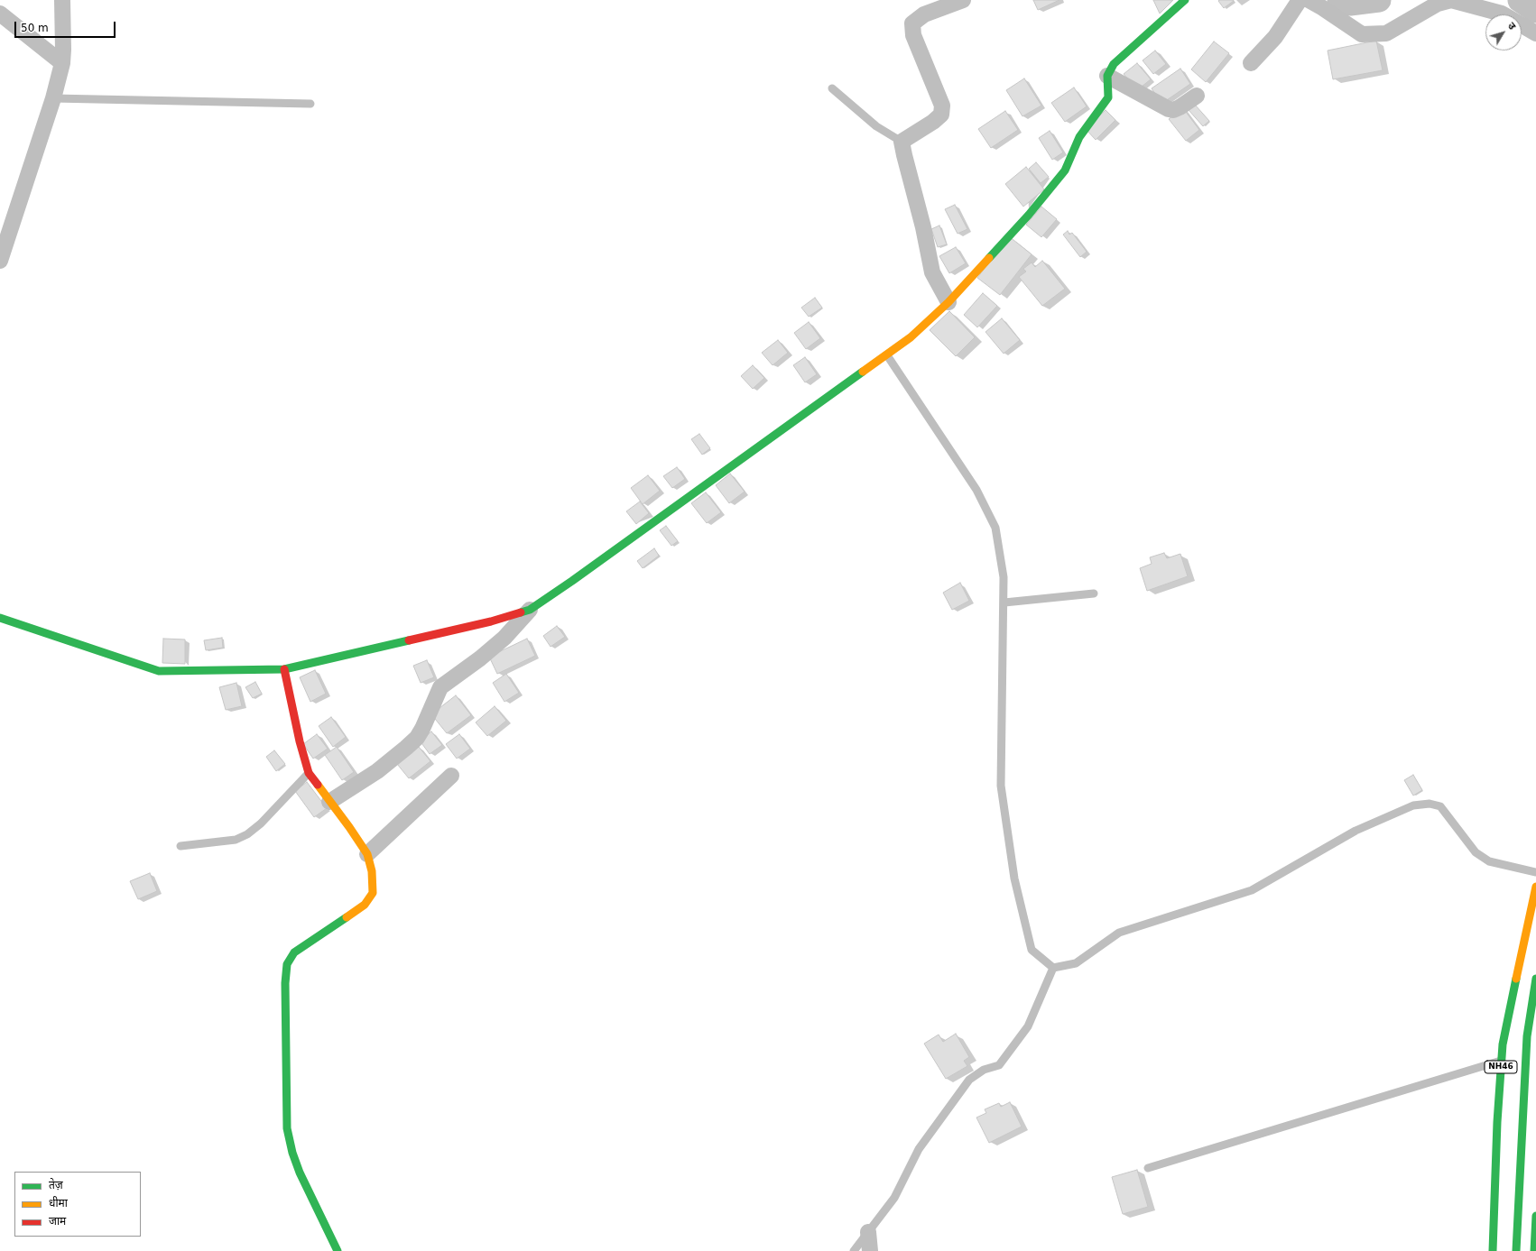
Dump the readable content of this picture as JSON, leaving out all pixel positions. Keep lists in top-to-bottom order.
{
  "streets": {
    "main road": ["NH46"]
  },
  "legend": ["तेज़", "धीमा", "जाम"],
  "scale_bar": "50 m",
  "north": "top right"
}
